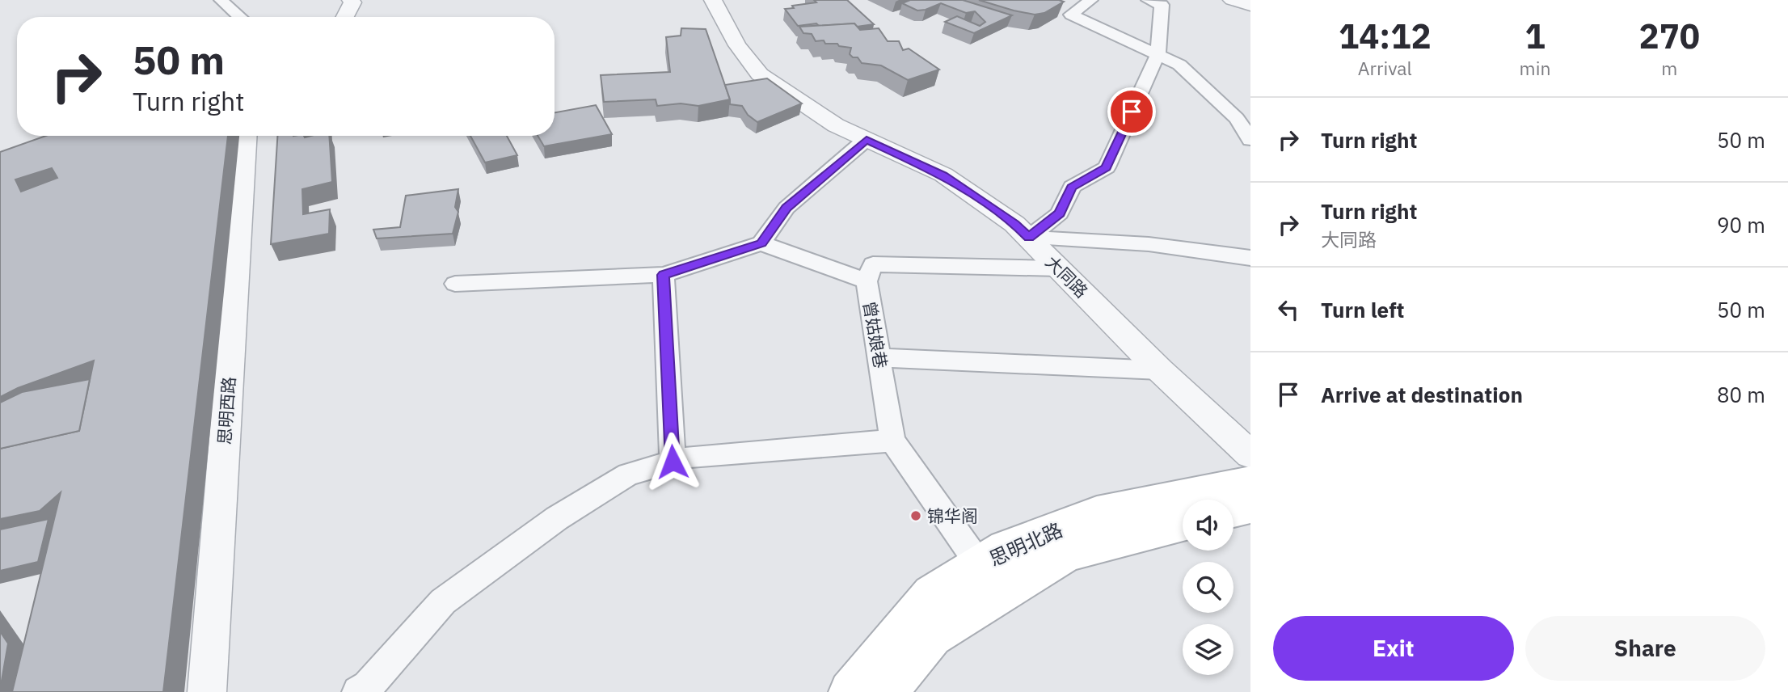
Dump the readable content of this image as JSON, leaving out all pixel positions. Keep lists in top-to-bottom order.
{
  "streets": {
    "main road": ["思明北路"],
    "street": ["大同路", "曾姑娘巷", "思明西路"]
  },
  "crossings": [
    ["大同路", "曾姑娘巷"],
    ["曾姑娘巷", "思明北路"]
  ],
  "places": ["锦华阁"],
  "page": {
    "eta": [
      "14:12",
      "Arrival",
      "1",
      "min",
      "270",
      "m"
    ],
    "turn": ["50 m", "Turn right"],
    "list": [
      {
        "name": "Turn right",
        "value": "50 m"
      },
      {
        "name": "Turn right",
        "note": "大同路",
        "value": "90 m"
      },
      {
        "name": "Turn left",
        "value": "50 m"
      },
      {
        "name": "Arrive at destination",
        "value": "80 m"
      }
    ],
    "buttons": ["Exit", "Share"]
  }
}
